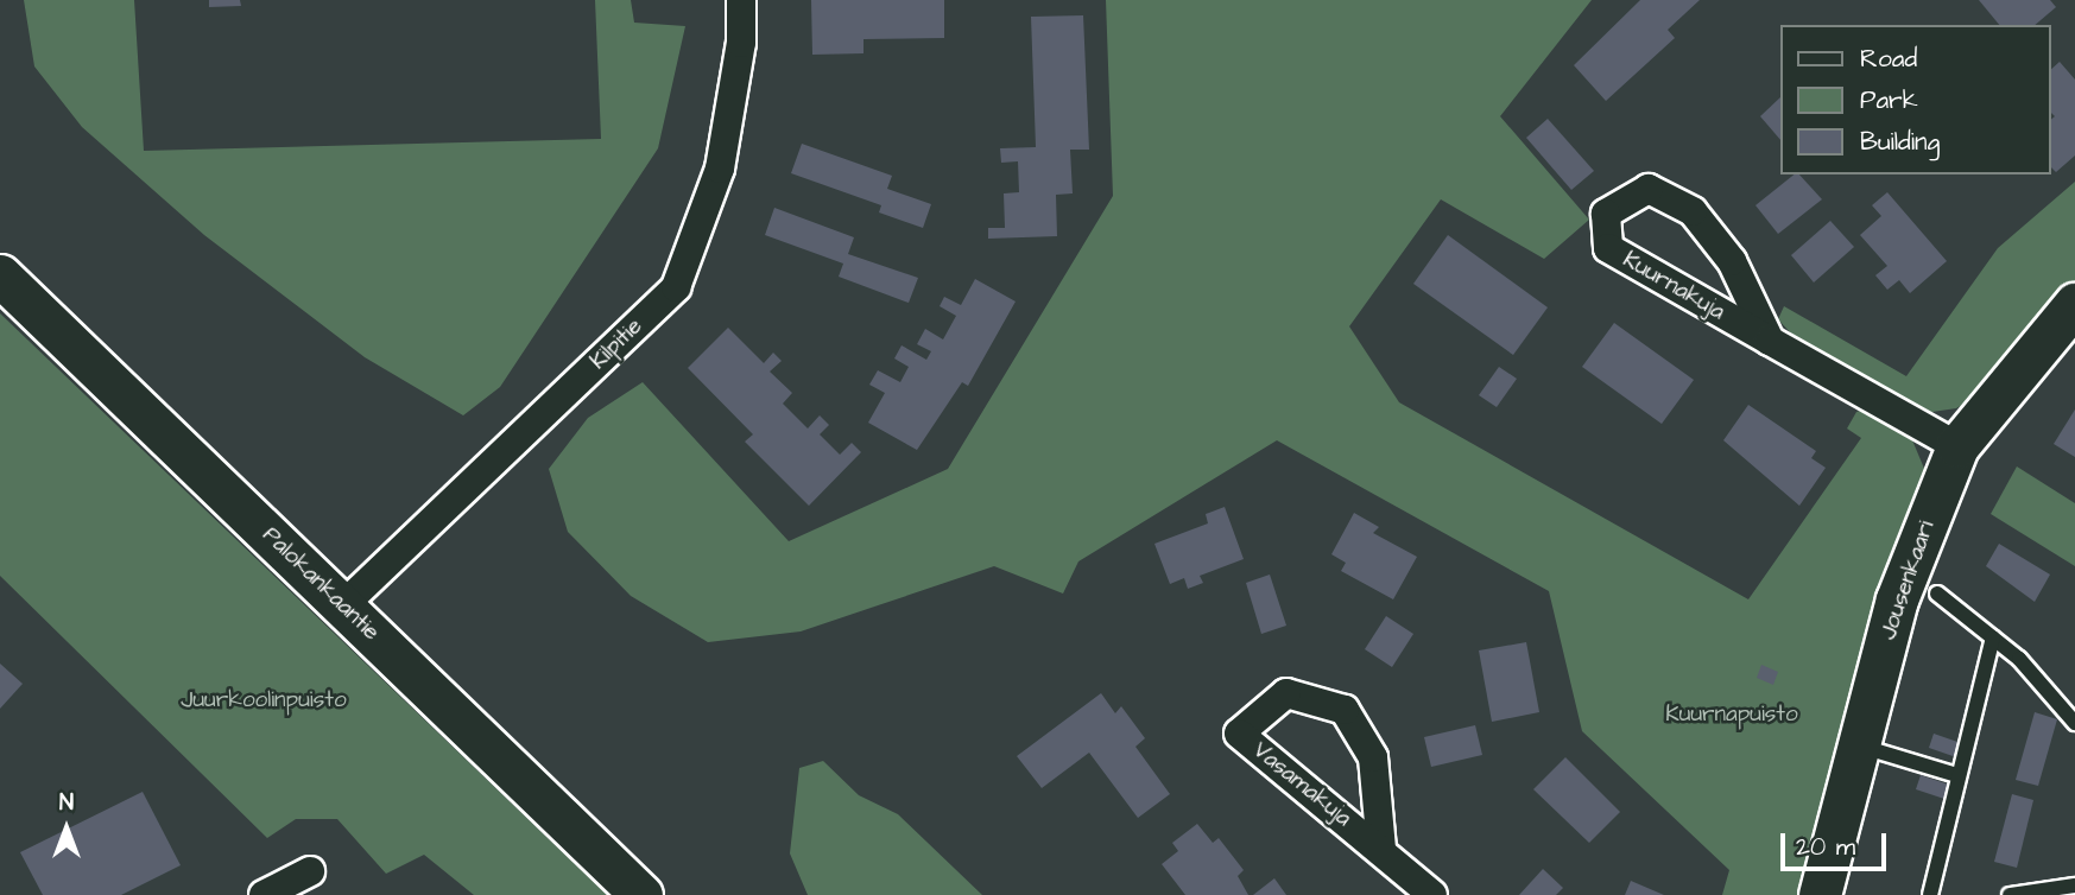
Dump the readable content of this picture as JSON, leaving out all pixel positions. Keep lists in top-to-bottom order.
{
  "streets": {
    "main road": ["Jousenkaari", "Palokankaantie"],
    "street": ["Kuurnakuja", "Kilpitie", "Vasamakuja"]
  },
  "crossings": [
    ["Kuurnakuja", "Jousenkaari"],
    ["Kilpitie", "Palokankaantie"]
  ],
  "parks": ["Juurkoolinpuisto", "Kuurnapuisto"],
  "legend": ["Road", "Park", "Building"],
  "scale_bar": "20 m",
  "north": "top"
}
